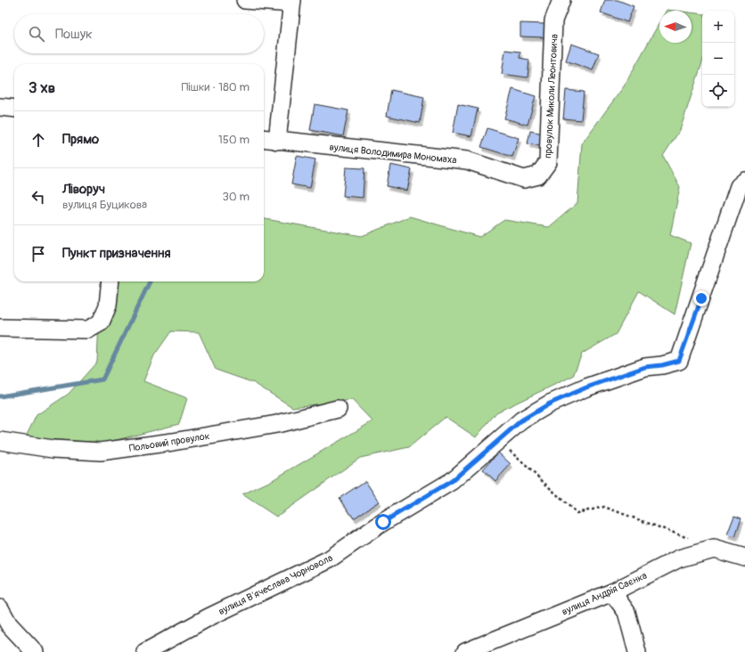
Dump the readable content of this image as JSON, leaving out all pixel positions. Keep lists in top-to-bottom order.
{
  "streets": {
    "street": [
      "провулок Миколи Леонтовича",
      "вулиця Володимира Мономаха",
      "Польовий провулок",
      "вулиця Вʼячеслава Чорновола",
      "вулиця Андрія Саєнка"
    ]
  },
  "crossings": [
    ["провулок Миколи Леонтовича", "вулиця Володимира Мономаха"]
  ],
  "north": "left",
  "page": {
    "map_buttons": ["+", "−"],
    "search": "Пошук",
    "heading": ["3 хв", "Пішки · 180 m"],
    "list": [
      ["Прямо", "150 m"],
      ["Ліворуч", "вулиця Буцикова", "30 m"],
      "Пункт призначення"
    ]
  }
}
